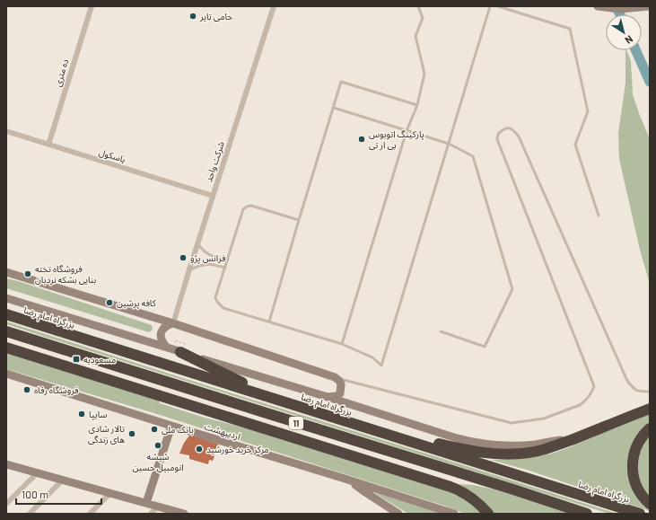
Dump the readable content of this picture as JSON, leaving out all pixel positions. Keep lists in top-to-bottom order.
{
  "streets": {
    "highway": ["بزرگراه امام رضا", "11"],
    "main road": ["اردیبهشت"],
    "street": ["ده متری", "باسکول", "شرکت واحد"]
  },
  "crossings": [
    ["ده متری", "باسکول"],
    ["باسکول", "شرکت واحد"]
  ],
  "places": {
    "other": [
      "حامی تایر",
      "پارکینگ اتوبوس بی ار تی",
      "فرانس پژو",
      "فروشگاه تخته بنایی بشکه نردبان",
      "کافه پرشین",
      "فروشگاه رفاه",
      "سایپا",
      "بانک ملی",
      "تالار شادی های زندگی",
      "شیشه اتومبیل حسین",
      "مرکز خرید خورشید"
    ],
    "transit": ["مسعودیه"]
  },
  "scale_bar": "100 m",
  "north": "bottom right"
}
